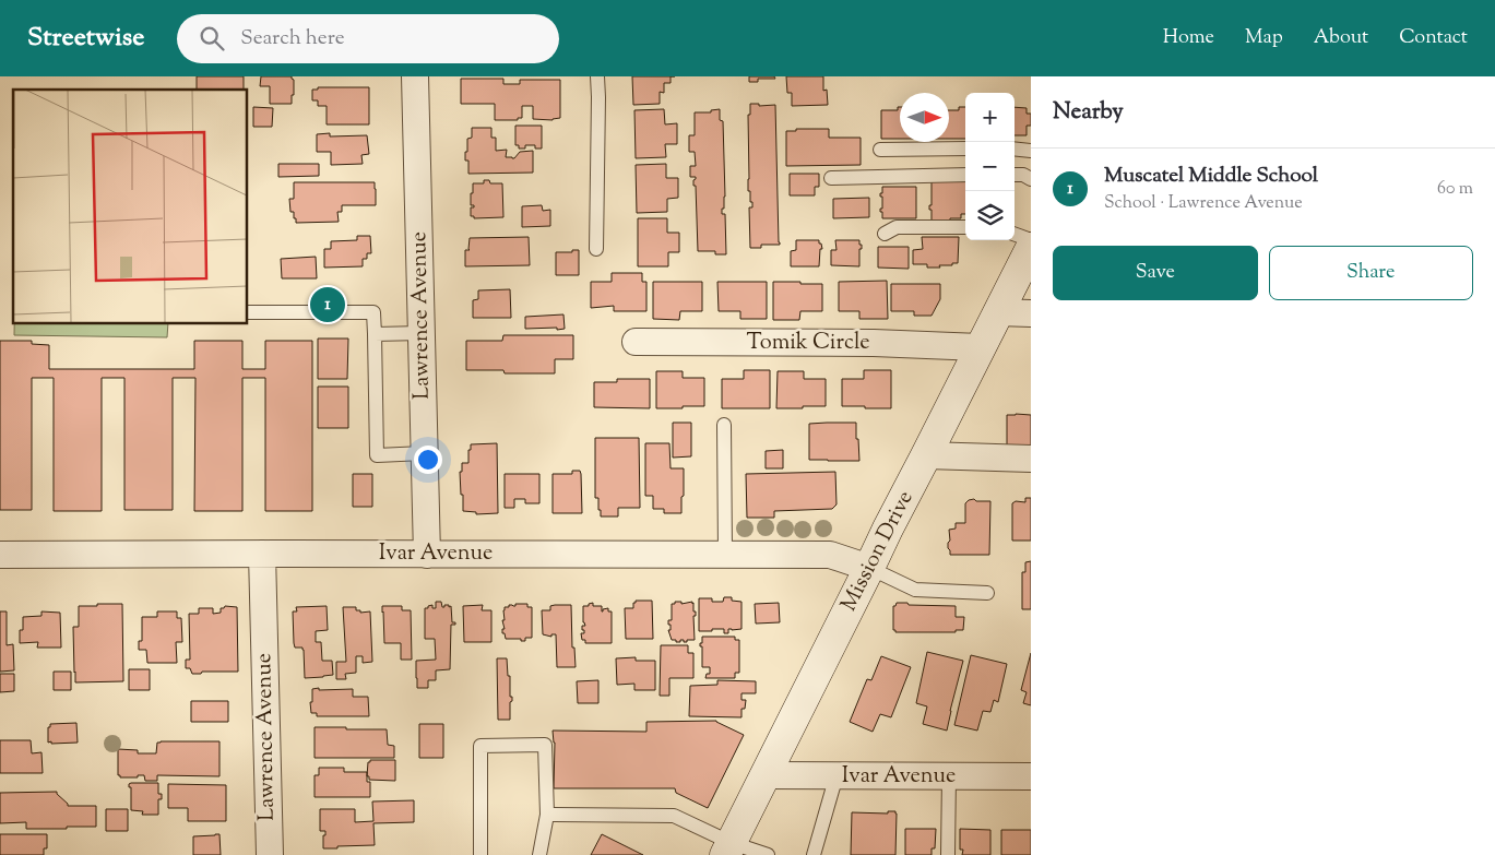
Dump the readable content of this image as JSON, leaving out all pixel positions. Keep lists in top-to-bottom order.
{
  "streets": {
    "main road": ["Mission Drive"],
    "street": ["Lawrence Avenue", "Tomik Circle", "Ivar Avenue"]
  },
  "crossings": [
    ["Lawrence Avenue", "Ivar Avenue"],
    ["Tomik Circle", "Mission Drive"],
    ["Mission Drive", "Ivar Avenue"]
  ],
  "north": "right",
  "page": {
    "header": "Streetwise",
    "search": "Search here",
    "nav": [
      "Home",
      "Map",
      "About",
      "Contact"
    ],
    "heading": "Nearby",
    "map_buttons": ["+", "−"],
    "list": [
      {
        "mark": "1",
        "name": "Muscatel Middle School",
        "note": "School · Lawrence Avenue",
        "value": "60 m"
      }
    ],
    "buttons": ["Save", "Share"],
    "pins": "1"
  }
}
